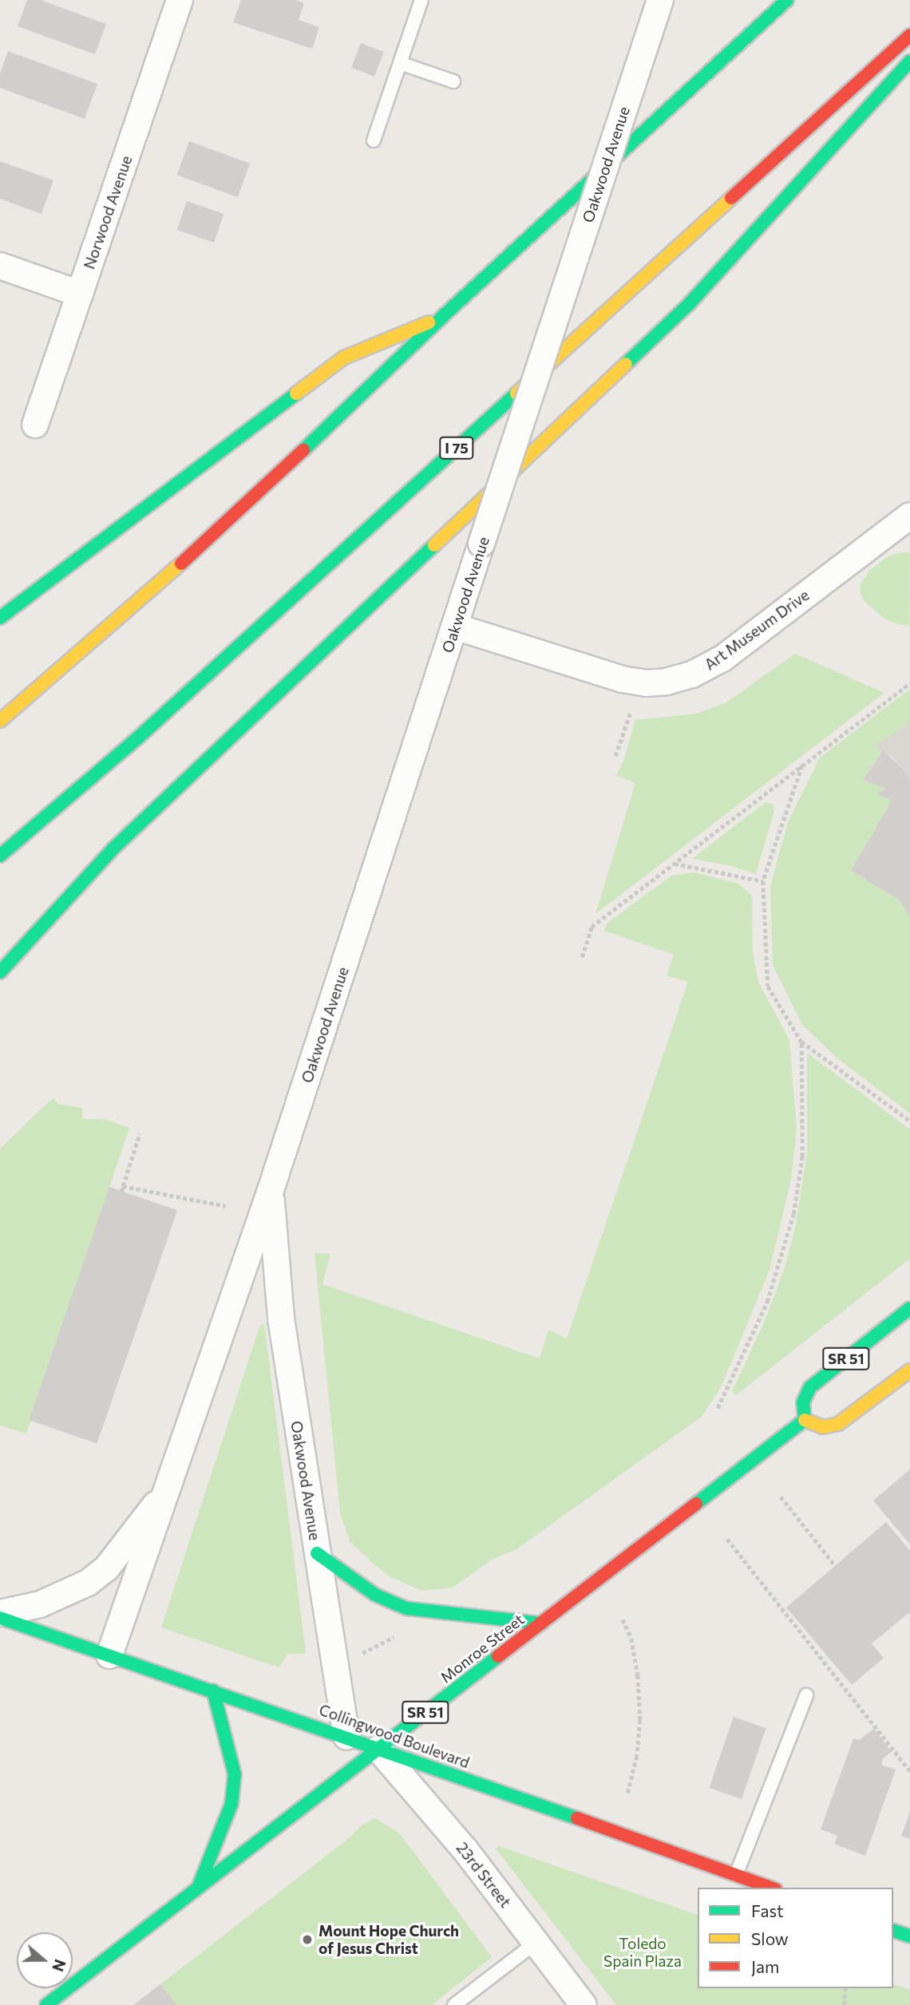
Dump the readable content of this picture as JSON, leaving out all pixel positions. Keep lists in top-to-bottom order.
{
  "streets": {
    "main road": [
      "I 75",
      "SR 51",
      "Monroe Street",
      "Collingwood Boulevard"
    ],
    "street": [
      "Oakwood Avenue",
      "Norwood Avenue",
      "Art Museum Drive",
      "23rd Street"
    ]
  },
  "crossings": [
    ["Oakwood Avenue", "Art Museum Drive"],
    ["Oakwood Avenue", "Collingwood Boulevard"],
    ["SR 51", "Monroe Street"],
    ["Monroe Street", "Collingwood Boulevard"],
    ["Monroe Street", "23rd Street"],
    ["Collingwood Boulevard", "23rd Street"]
  ],
  "parks": ["Toledo Spain Plaza"],
  "places": ["Mount Hope Church of Jesus Christ"],
  "legend": ["Fast", "Slow", "Jam"],
  "north": "right"
}
